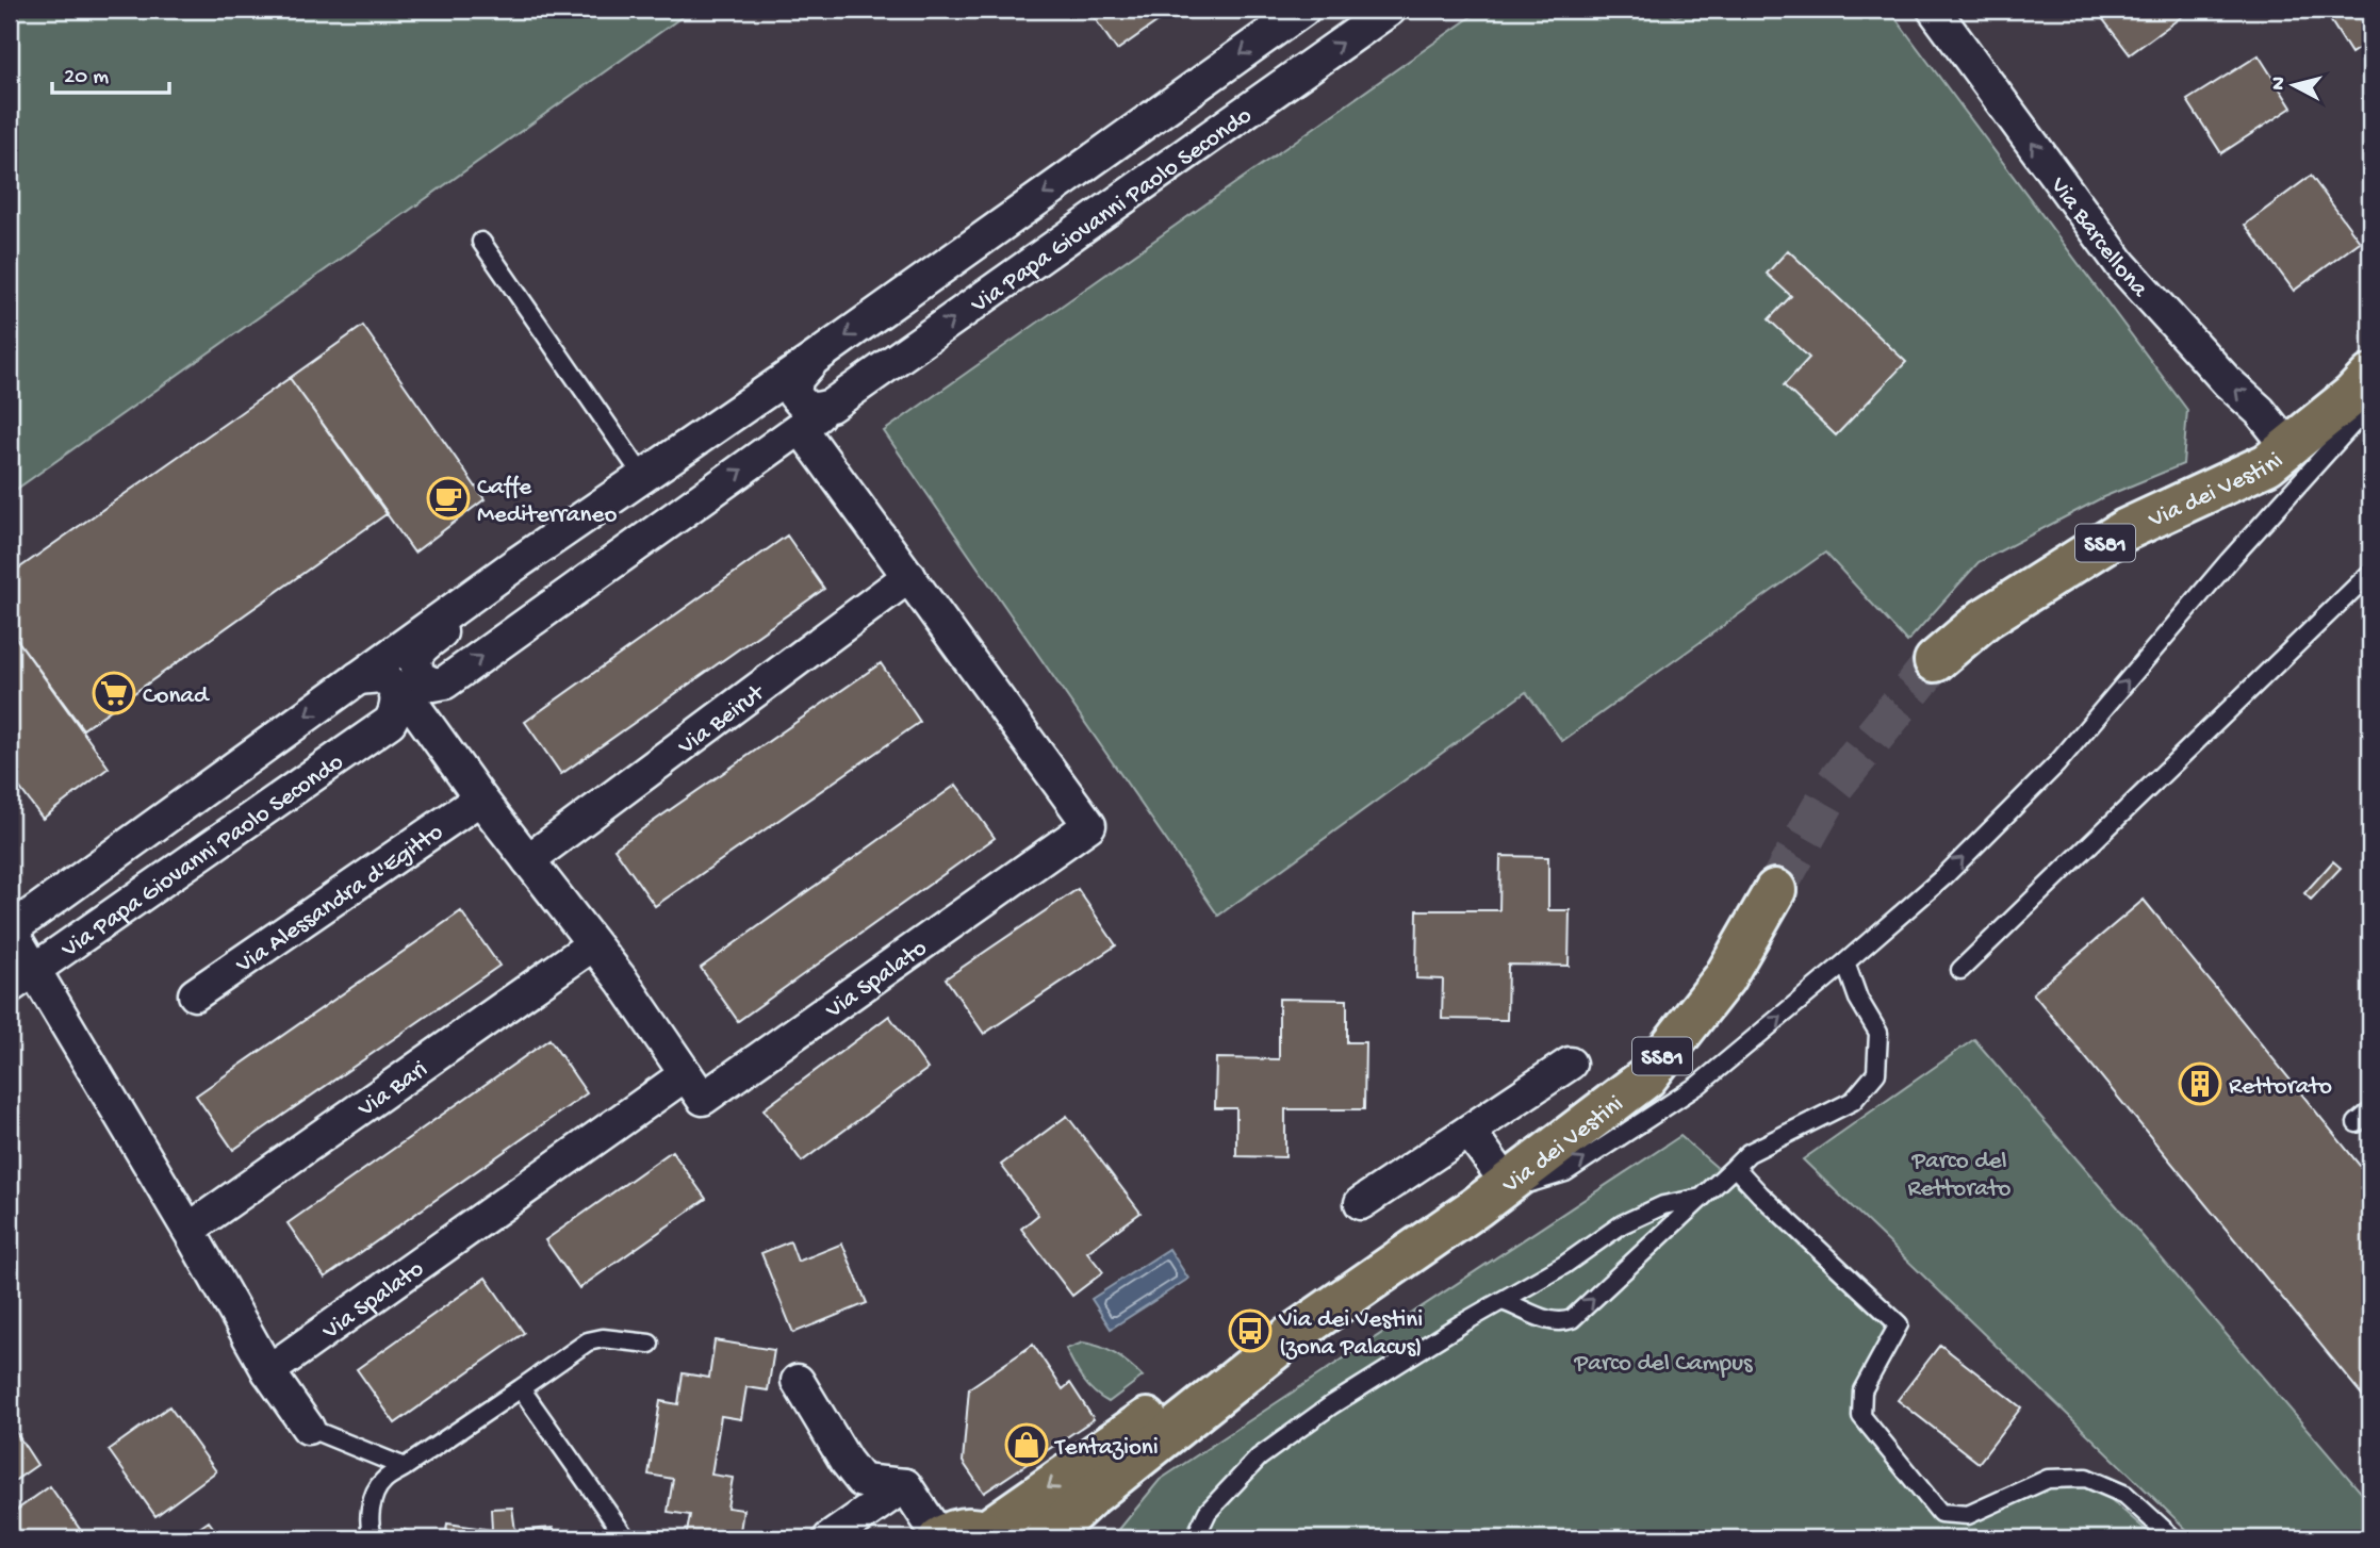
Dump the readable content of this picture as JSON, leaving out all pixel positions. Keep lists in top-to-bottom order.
{
  "streets": {
    "main road": ["Via dei Vestini", "SS81"],
    "street": [
      "Via Papa Giovanni Paolo Secondo",
      "Via Barcellona",
      "Via Beirut",
      "Via Alessandra d'Egitto",
      "Via Spalato",
      "Via Bari"
    ]
  },
  "crossings": [
    ["Via Papa Giovanni Paolo Secondo", "Via Spalato"],
    ["Via Barcellona", "Via dei Vestini"],
    ["Via Beirut", "Via Spalato"]
  ],
  "one_way": ["Via Barcellona"],
  "parks": ["Parco del Rettorato", "Parco del Campus"],
  "places": {
    "cafe": ["Caffe Mediterraneo"],
    "supermarket": ["Conad"],
    "building": ["Rettorato"],
    "bus stop": ["Via dei Vestini (zona Palacus)"],
    "shop": ["Tentazioni"]
  },
  "scale_bar": "20 m",
  "north": "left"
}
